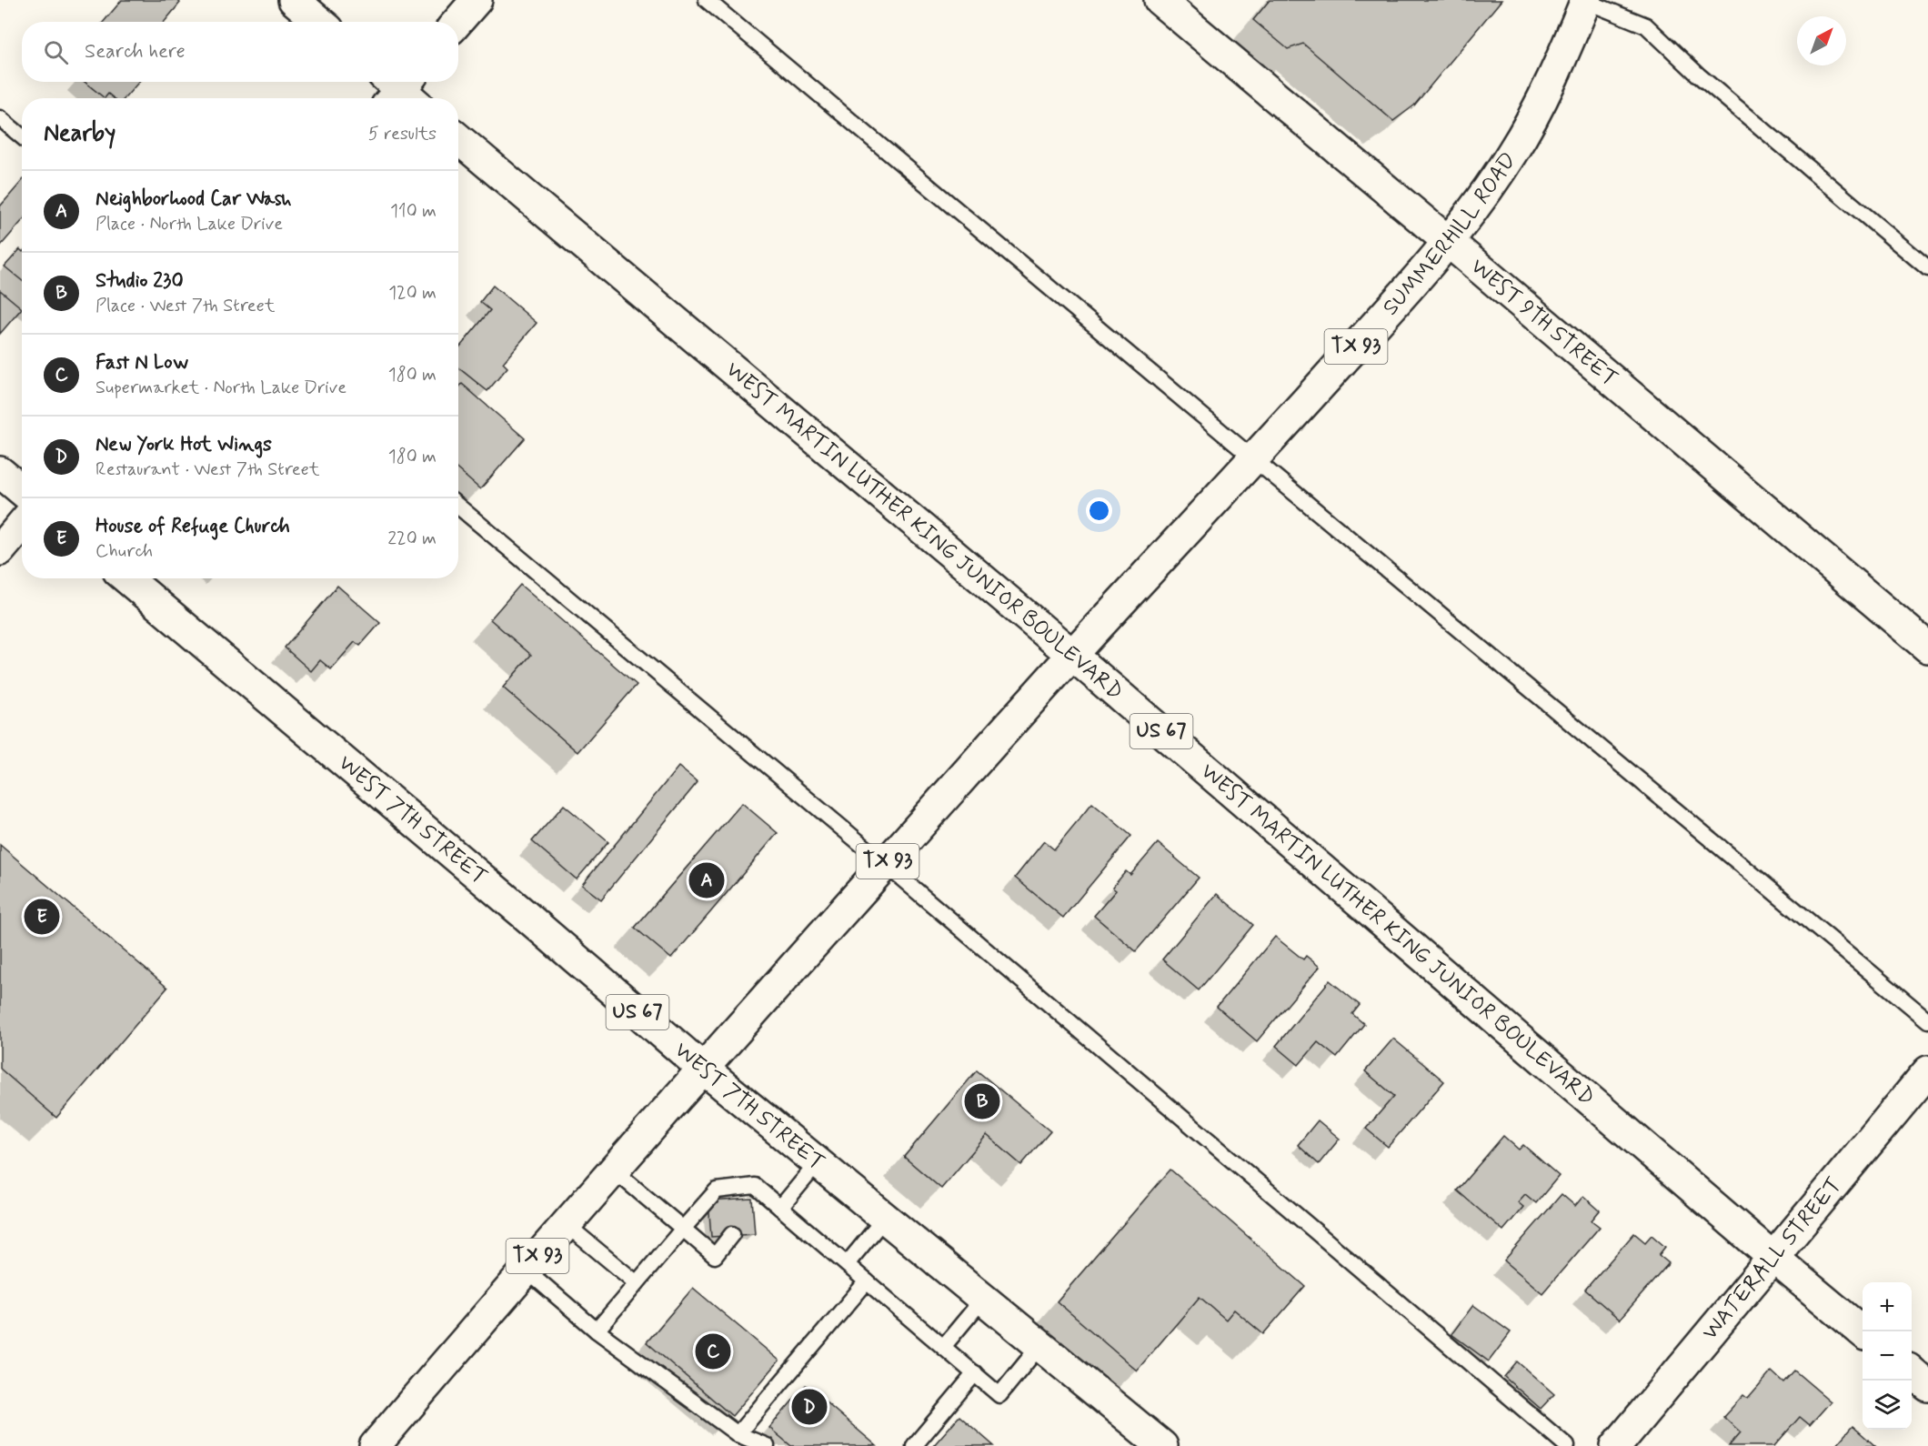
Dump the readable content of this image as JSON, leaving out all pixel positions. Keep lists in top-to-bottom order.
{
  "streets": {
    "main road": [
      "SUMMERHILL ROAD",
      "WEST 9TH STREET",
      "TX 93",
      "WEST MARTIN LUTHER KING JUNIOR BOULEVARD",
      "US 67",
      "WEST 7TH STREET",
      "WATERALL STREET"
    ]
  },
  "crossings": [
    ["SUMMERHILL ROAD", "WEST 9TH STREET"],
    ["SUMMERHILL ROAD", "TX 93"],
    ["SUMMERHILL ROAD", "WEST MARTIN LUTHER KING JUNIOR BOULEVARD"],
    ["TX 93", "WEST MARTIN LUTHER KING JUNIOR BOULEVARD"],
    ["TX 93", "WEST 7TH STREET"],
    ["WEST MARTIN LUTHER KING JUNIOR BOULEVARD", "WATERALL STREET"]
  ],
  "north": "top right",
  "page": {
    "search": "Search here",
    "heading": ["Nearby", "5 results"],
    "list": [
      {
        "mark": "A",
        "name": "Neighborhood Car Wash",
        "note": "Place · North Lake Drive",
        "value": "110 m"
      },
      {
        "mark": "B",
        "name": "Studio 230",
        "note": "Place · West 7th Street",
        "value": "120 m"
      },
      {
        "mark": "C",
        "name": "Fast N Low",
        "note": "Supermarket · North Lake Drive",
        "value": "180 m"
      },
      {
        "mark": "D",
        "name": "New York Hot Wings",
        "note": "Restaurant · West 7th Street",
        "value": "180 m"
      },
      {
        "mark": "E",
        "name": "House of Refuge Church",
        "note": "Church",
        "value": "220 m"
      }
    ],
    "pins": [
      "A",
      "E",
      "B",
      "C",
      "D"
    ],
    "map_buttons": ["+", "−"]
  }
}
